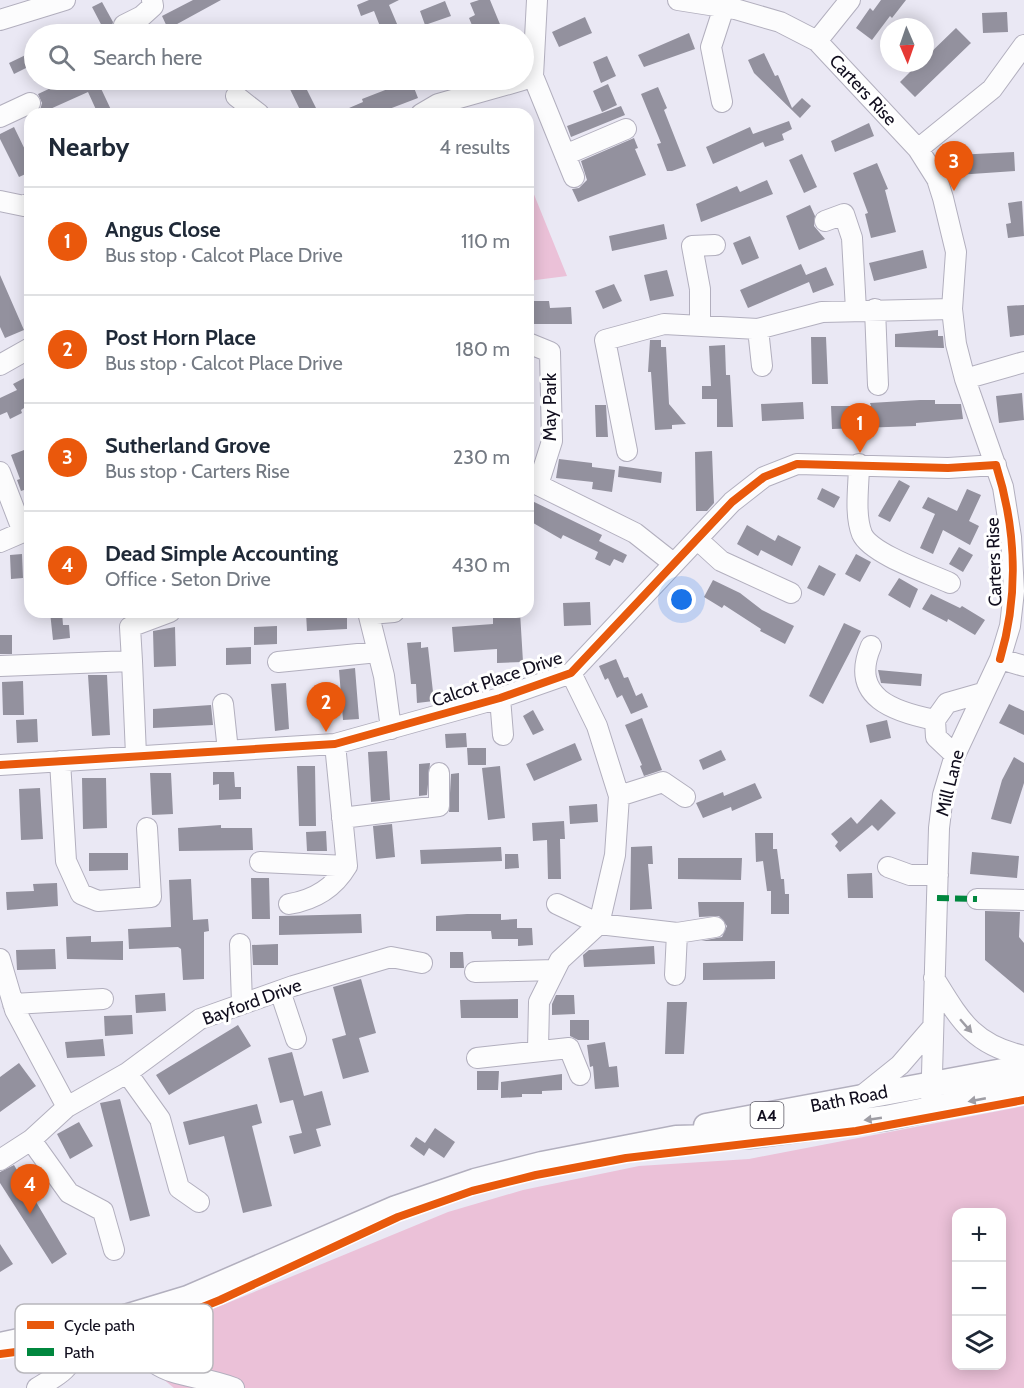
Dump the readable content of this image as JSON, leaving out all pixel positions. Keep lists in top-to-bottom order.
{
  "streets": {
    "main road": ["Bath Road", "A4"],
    "street": [
      "Carters Rise",
      "May Park",
      "Calcot Place Drive",
      "Mill Lane",
      "Bayford Drive"
    ]
  },
  "crossings": [
    ["Carters Rise", "Calcot Place Drive"],
    ["Carters Rise", "Mill Lane"],
    ["May Park", "Calcot Place Drive"],
    ["Mill Lane", "Bath Road"]
  ],
  "legend": ["Cycle path", "Path"],
  "north": "bottom",
  "page": {
    "search": "Search here",
    "heading": ["Nearby", "4 results"],
    "pins": [
      "3",
      "1",
      "2",
      "4"
    ],
    "list": [
      {
        "mark": "1",
        "name": "Angus Close",
        "note": "Bus stop · Calcot Place Drive",
        "value": "110 m"
      },
      {
        "mark": "2",
        "name": "Post Horn Place",
        "note": "Bus stop · Calcot Place Drive",
        "value": "180 m"
      },
      {
        "mark": "3",
        "name": "Sutherland Grove",
        "note": "Bus stop · Carters Rise",
        "value": "230 m"
      },
      {
        "mark": "4",
        "name": "Dead Simple Accounting",
        "note": "Office · Seton Drive",
        "value": "430 m"
      }
    ],
    "map_buttons": ["+", "−"]
  }
}
